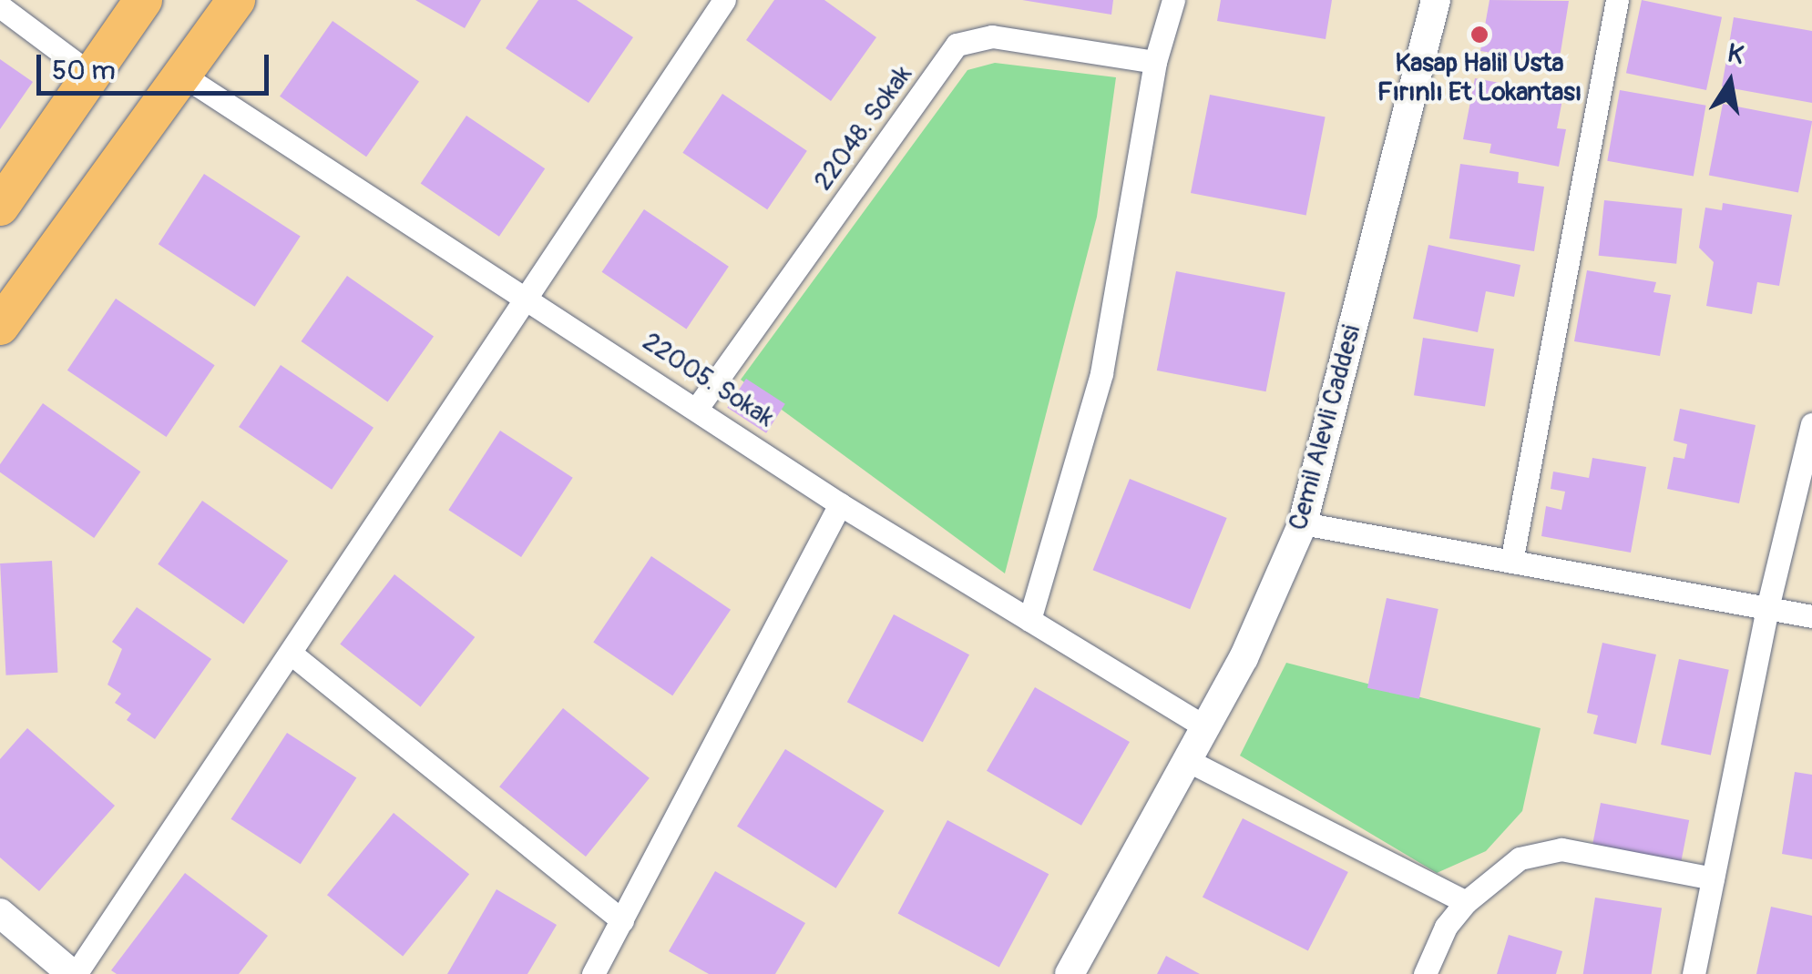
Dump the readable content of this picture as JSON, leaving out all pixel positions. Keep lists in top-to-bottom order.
{
  "streets": {
    "street": ["22048. Sokak", "22005. Sokak", "Cemil Alevli Caddesi"]
  },
  "crossings": [
    ["22048. Sokak", "22005. Sokak"],
    ["22005. Sokak", "Cemil Alevli Caddesi"]
  ],
  "places": ["Kasap Halil Usta Fırınlı Et Lokantası"],
  "scale_bar": "50 m",
  "north": "top"
}
